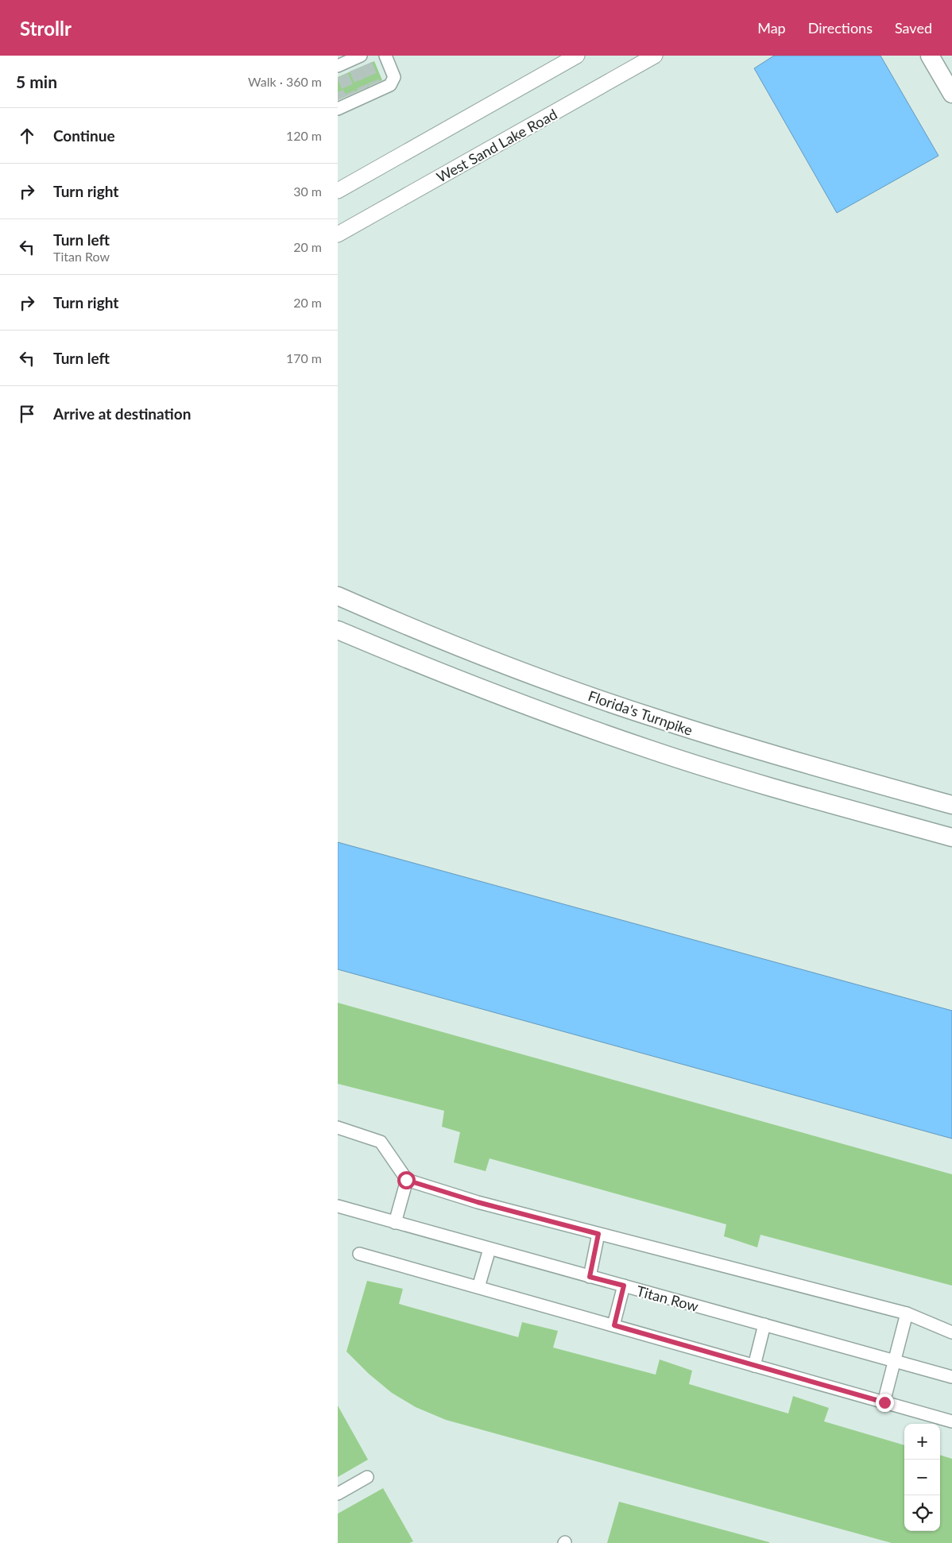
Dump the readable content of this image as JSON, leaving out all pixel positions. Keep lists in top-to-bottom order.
{
  "streets": {
    "highway": ["Florida's Turnpike"],
    "main road": ["West Sand Lake Road"],
    "street": ["Titan Row"]
  },
  "page": {
    "header": "Strollr",
    "nav": ["Map", "Directions", "Saved"],
    "heading": ["5 min", "Walk · 360 m"],
    "list": [
      ["Continue", "120 m"],
      ["Turn right", "30 m"],
      ["Turn left", "Titan Row", "20 m"],
      ["Turn right", "20 m"],
      ["Turn left", "170 m"],
      "Arrive at destination"
    ],
    "map_buttons": ["+", "−"]
  }
}
